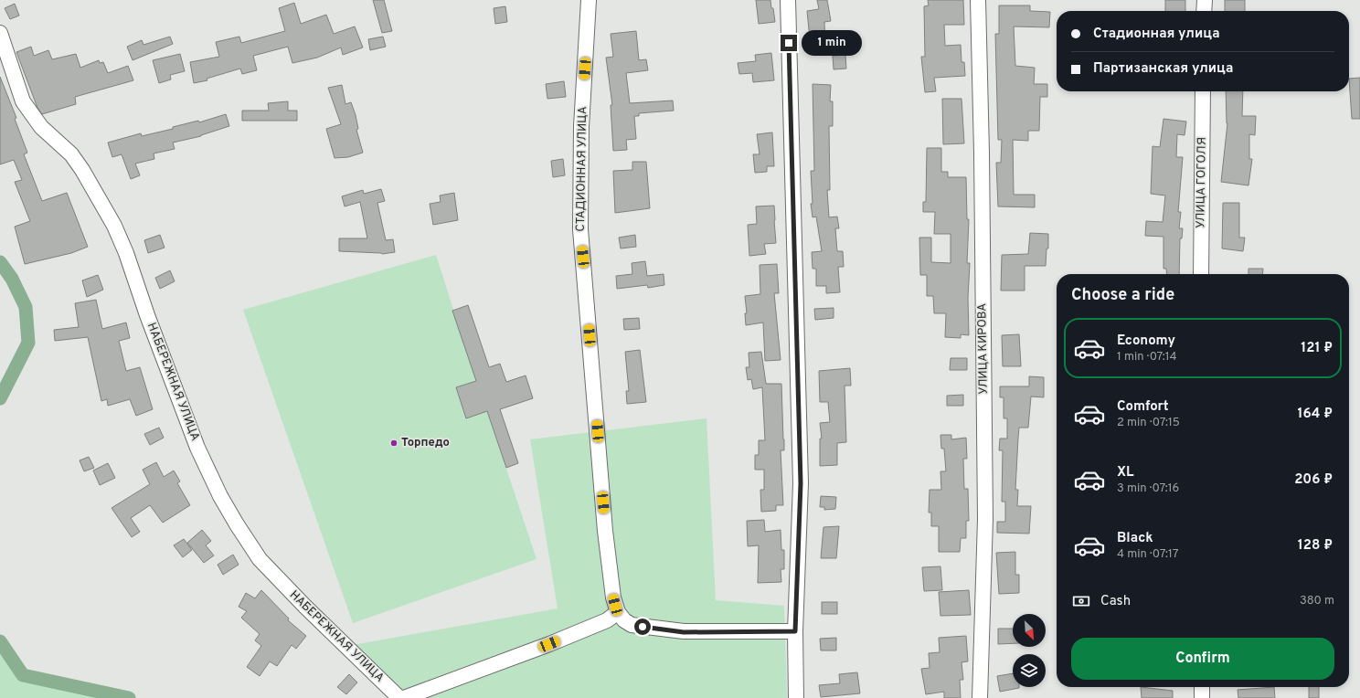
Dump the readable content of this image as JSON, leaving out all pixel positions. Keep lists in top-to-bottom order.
{
  "streets": {
    "street": [
      "СТАДИОННАЯ УЛИЦА",
      "УЛИЦА ГОГОЛЯ",
      "УЛИЦА КИРОВА",
      "НАБЕРЕЖНАЯ УЛИЦА"
    ]
  },
  "places": ["Торпедо"],
  "north": "bottom right",
  "page": {
    "banner": ["Стадионная улица", "Партизанская улица"],
    "bubble": "1 min",
    "heading": "Choose a ride",
    "list": [
      {
        "name": "Economy",
        "note": "1 min · 07:14",
        "value": "121 ₽"
      },
      {
        "name": "Comfort",
        "note": "2 min · 07:15",
        "value": "164 ₽"
      },
      {
        "name": "XL",
        "note": "3 min · 07:16",
        "value": "206 ₽"
      },
      {
        "name": "Black",
        "note": "4 min · 07:17",
        "value": "128 ₽"
      }
    ],
    "pay": ["Cash", "380 m"],
    "buttons": "Confirm"
  }
}
